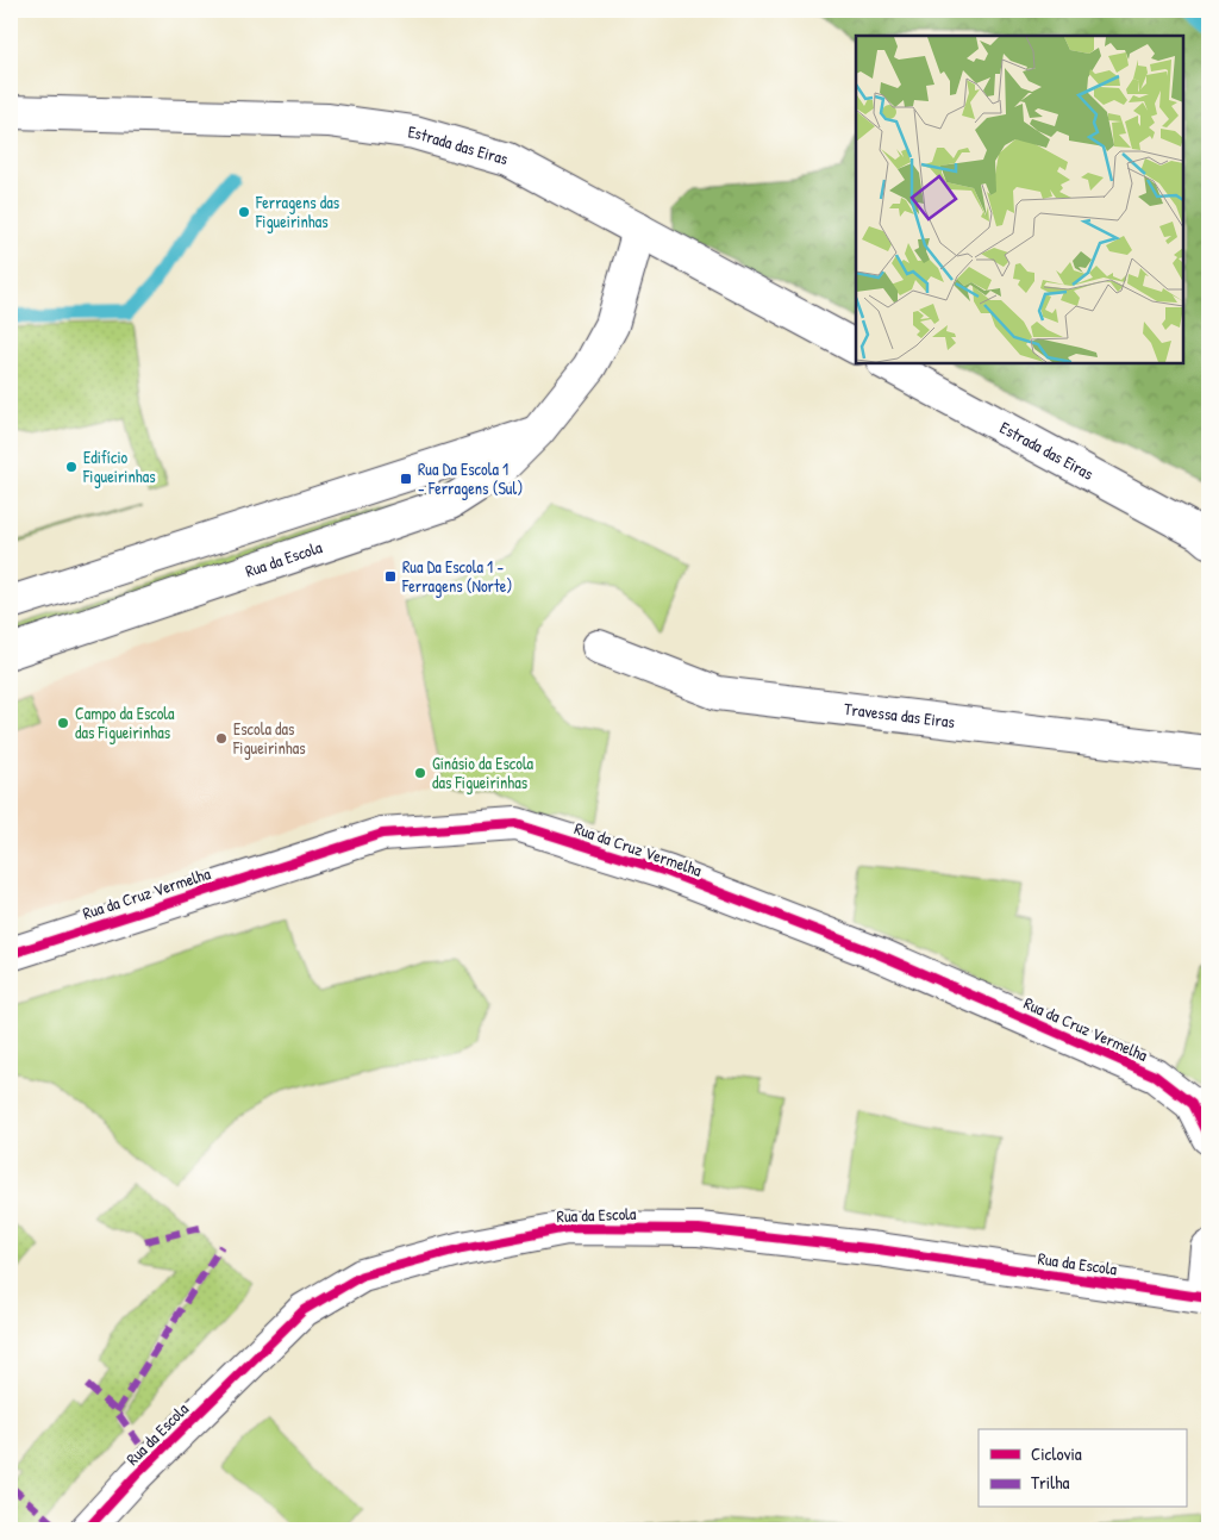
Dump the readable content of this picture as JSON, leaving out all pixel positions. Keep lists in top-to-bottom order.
{
  "streets": {
    "street": [
      "Estrada das Eiras",
      "Rua da Escola",
      "Travessa das Eiras",
      "Rua da Cruz Vermelha"
    ]
  },
  "crossings": [
    ["Estrada das Eiras", "Rua da Escola"]
  ],
  "places": {
    "other": [
      "Ferragens das Figueirinhas",
      "Edifício Figueirinhas",
      "Campo da Escola das Figueirinhas",
      "Escola das Figueirinhas",
      "Ginásio da Escola das Figueirinhas"
    ],
    "transit": ["Rua Da Escola 1 - Ferragens (Sul)", "Rua Da Escola 1 - Ferragens (Norte)"]
  },
  "legend": ["Ciclovia", "Trilha"]
}
